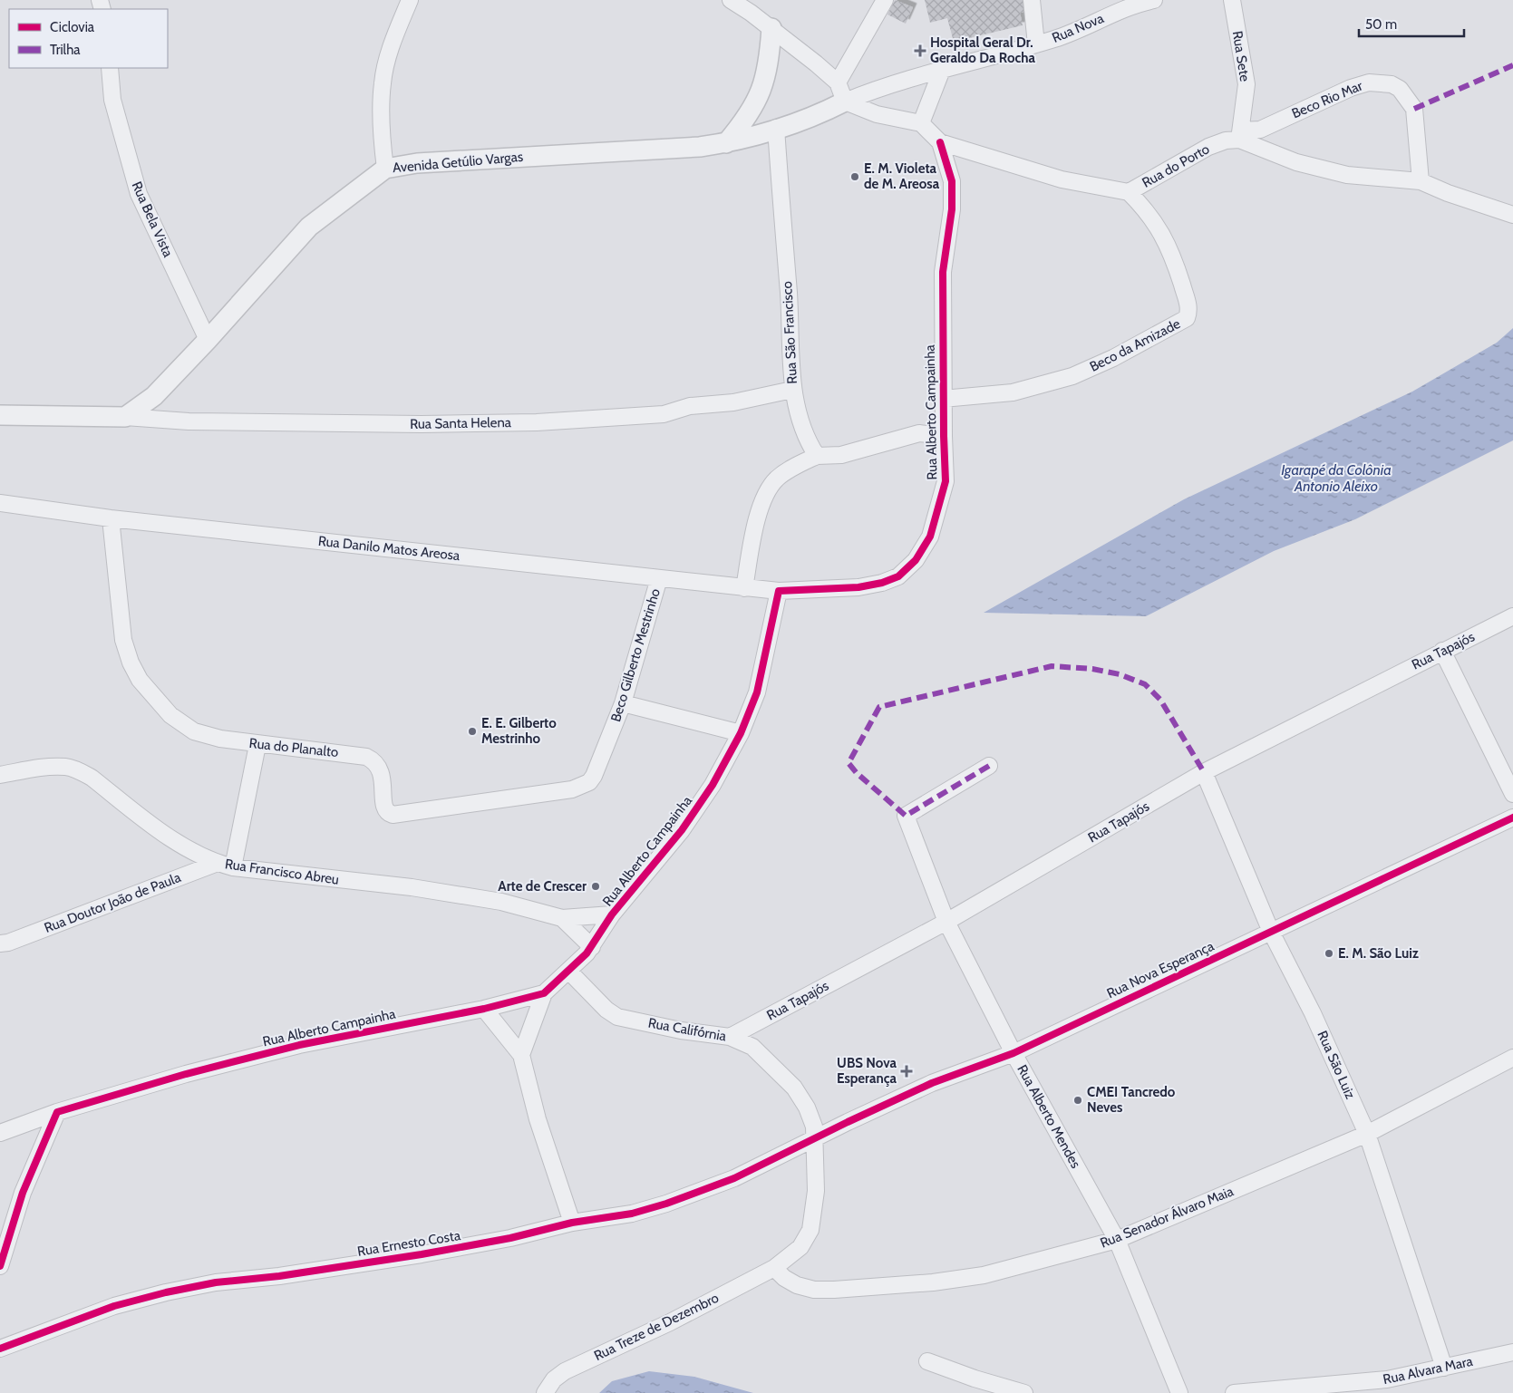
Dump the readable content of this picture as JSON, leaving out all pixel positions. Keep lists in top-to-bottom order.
{
  "streets": {
    "street": [
      "Rua Nova",
      "Rua Sete",
      "Beco Rio Mar",
      "Avenida Getúlio Vargas",
      "Rua do Porto",
      "Rua Bela Vista",
      "Rua São Francisco",
      "Beco da Amizade",
      "Rua Alberto Campainha",
      "Rua Santa Helena",
      "Rua Danilo Matos Areosa",
      "Rua Tapajós",
      "Beco Gilberto Mestrinho",
      "Rua do Planalto",
      "Rua Francisco Abreu",
      "Rua Doutor João de Paula",
      "Rua Nova Esperança",
      "Rua Califórnia",
      "Rua São Luiz",
      "Rua Alberto Mendes",
      "Rua Senador Álvaro Maia",
      "Rua Ernesto Costa",
      "Rua Treze de Dezembro",
      "Rua Alvara Mara"
    ]
  },
  "crossings": [
    ["Rua Nova", "Avenida Getúlio Vargas"],
    ["Rua Sete", "Beco Rio Mar"],
    ["Rua Sete", "Rua do Porto"],
    ["Beco Rio Mar", "Rua do Porto"],
    ["Avenida Getúlio Vargas", "Rua Bela Vista"],
    ["Avenida Getúlio Vargas", "Rua São Francisco"],
    ["Avenida Getúlio Vargas", "Rua Santa Helena"],
    ["Rua do Porto", "Beco da Amizade"],
    ["Rua do Porto", "Rua Alberto Campainha"],
    ["Rua São Francisco", "Rua Santa Helena"],
    ["Beco da Amizade", "Rua Alberto Campainha"],
    ["Rua Alberto Campainha", "Rua Danilo Matos Areosa"],
    ["Rua Alberto Campainha", "Rua Francisco Abreu"],
    ["Rua Alberto Campainha", "Rua Califórnia"],
    ["Rua Danilo Matos Areosa", "Beco Gilberto Mestrinho"],
    ["Rua Danilo Matos Areosa", "Rua do Planalto"],
    ["Rua Tapajós", "Rua Califórnia"],
    ["Rua Tapajós", "Rua São Luiz"],
    ["Rua Tapajós", "Rua Alberto Mendes"],
    ["Beco Gilberto Mestrinho", "Rua do Planalto"],
    ["Rua Francisco Abreu", "Rua Doutor João de Paula"],
    ["Rua Nova Esperança", "Rua Califórnia"],
    ["Rua Nova Esperança", "Rua São Luiz"],
    ["Rua Nova Esperança", "Rua Alberto Mendes"],
    ["Rua Nova Esperança", "Rua Ernesto Costa"],
    ["Rua Califórnia", "Rua Senador Álvaro Maia"],
    ["Rua Califórnia", "Rua Ernesto Costa"],
    ["Rua Califórnia", "Rua Treze de Dezembro"],
    ["Rua São Luiz", "Rua Senador Álvaro Maia"],
    ["Rua São Luiz", "Rua Alvara Mara"],
    ["Rua Alberto Mendes", "Rua Senador Álvaro Maia"],
    ["Rua Senador Álvaro Maia", "Rua Treze de Dezembro"]
  ],
  "water": ["Igarapé da Colônia Antonio Aleixo"],
  "places": {
    "health": ["Hospital Geral Dr. Geraldo Da Rocha", "UBS Nova Esperança"],
    "other": [
      "E. M. Violeta de M. Areosa",
      "E. E. Gilberto Mestrinho",
      "Arte de Crescer",
      "E. M. São Luiz",
      "CMEI Tancredo Neves"
    ]
  },
  "legend": ["Ciclovia", "Trilha"],
  "scale_bar": "50 m"
}
